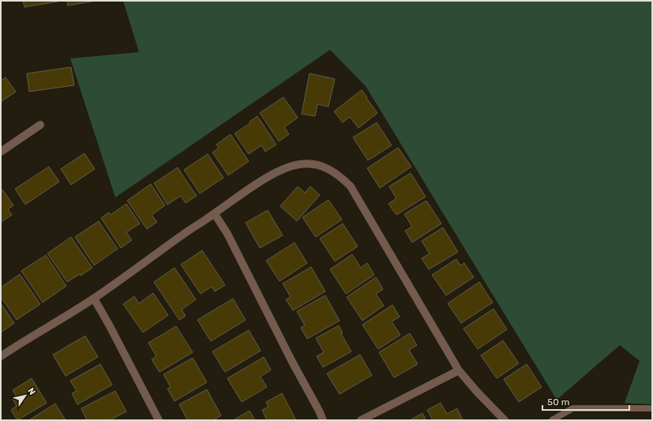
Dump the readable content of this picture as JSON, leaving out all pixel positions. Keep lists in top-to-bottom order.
{
  "scale_bar": "50 m",
  "north": "top right"
}
